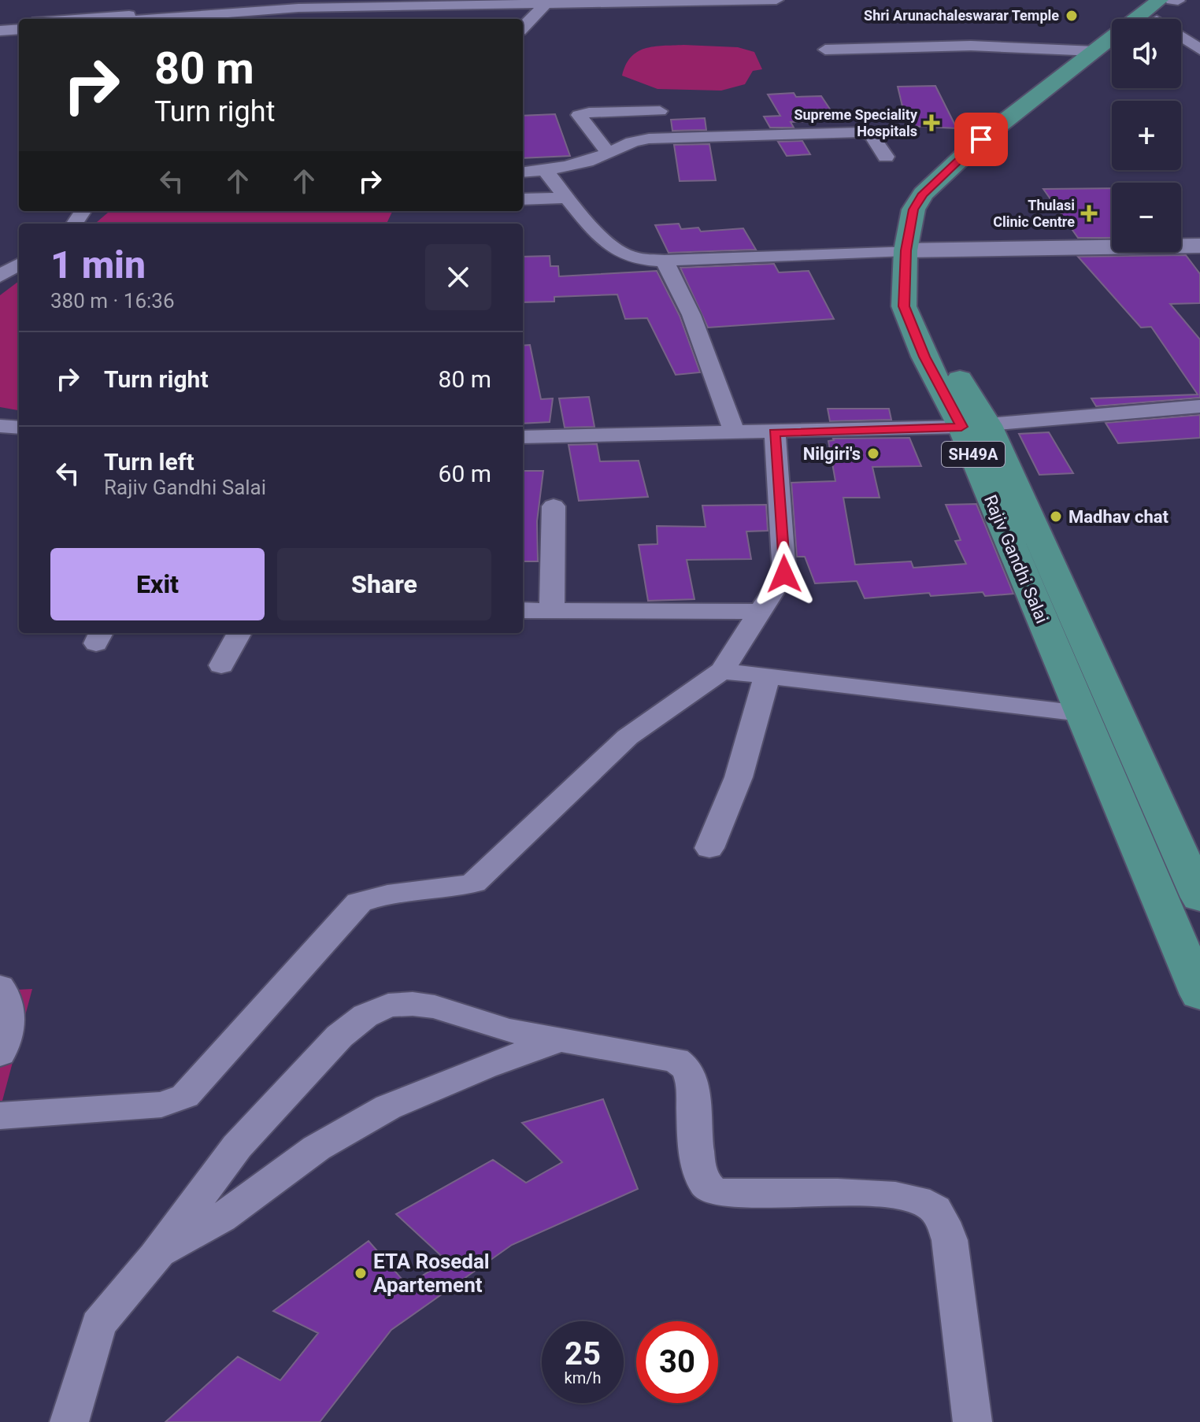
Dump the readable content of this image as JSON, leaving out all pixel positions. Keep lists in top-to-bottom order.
{
  "streets": {
    "main road": ["SH49A", "Rajiv Gandhi Salai"]
  },
  "places": {
    "other": [
      "Shri Arunachaleswarar Temple",
      "Nilgiri's",
      "Madhav chat",
      "ETA Rosedal Apartement"
    ],
    "health": ["Supreme Speciality Hospitals", "Thulasi Clinic Centre"]
  },
  "page": {
    "map_buttons": ["+", "−"],
    "turn": ["80 m", "Turn right"],
    "heading": ["1 min", "380 m · 16:36"],
    "list": [
      {
        "name": "Turn right",
        "value": "80 m"
      },
      {
        "name": "Turn left",
        "note": "Rajiv Gandhi Salai",
        "value": "60 m"
      }
    ],
    "buttons": ["Exit", "Share"],
    "speed": "25 km/h",
    "limit": "30"
  }
}
